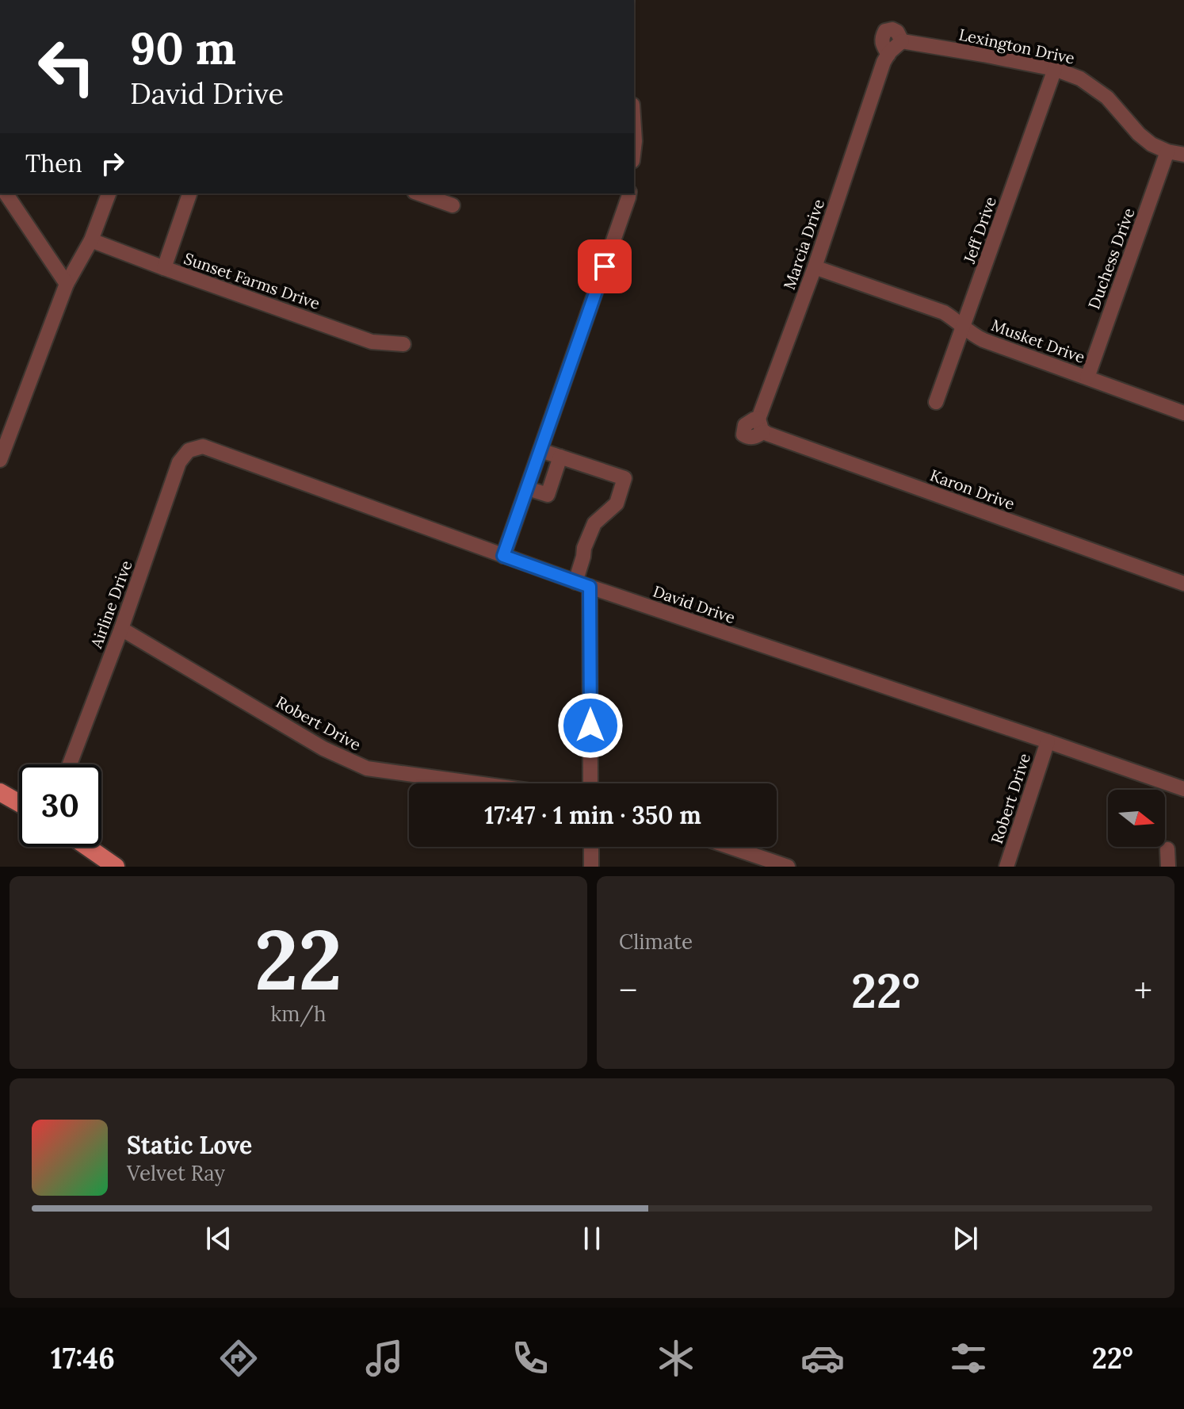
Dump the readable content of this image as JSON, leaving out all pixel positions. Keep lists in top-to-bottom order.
{
  "streets": {
    "street": [
      "Lexington Drive",
      "Jeff Drive",
      "Marcia Drive",
      "Duchess Drive",
      "Sunset Farms Drive",
      "Musket Drive",
      "Karon Drive",
      "Airline Drive",
      "David Drive",
      "Robert Drive"
    ]
  },
  "crossings": [
    ["Lexington Drive", "Jeff Drive"],
    ["Lexington Drive", "Marcia Drive"],
    ["Lexington Drive", "Duchess Drive"],
    ["Jeff Drive", "Musket Drive"],
    ["Marcia Drive", "Musket Drive"],
    ["Marcia Drive", "Karon Drive"],
    ["Duchess Drive", "Musket Drive"],
    ["Airline Drive", "David Drive"],
    ["Airline Drive", "Robert Drive"],
    ["David Drive", "Robert Drive"]
  ],
  "north": "right",
  "page": {
    "turn": ["90 m", "David Drive"],
    "then": "Then",
    "limit": "30",
    "trip": "17:47 · 1 min · 350 m",
    "tile": [
      ["22", "km/h"],
      "Climate"
    ],
    "heat": ["−", "22°", "+"],
    "song": ["Static Love", "Velvet Ray"],
    "tabs": ["17:46", "22°"]
  }
}
